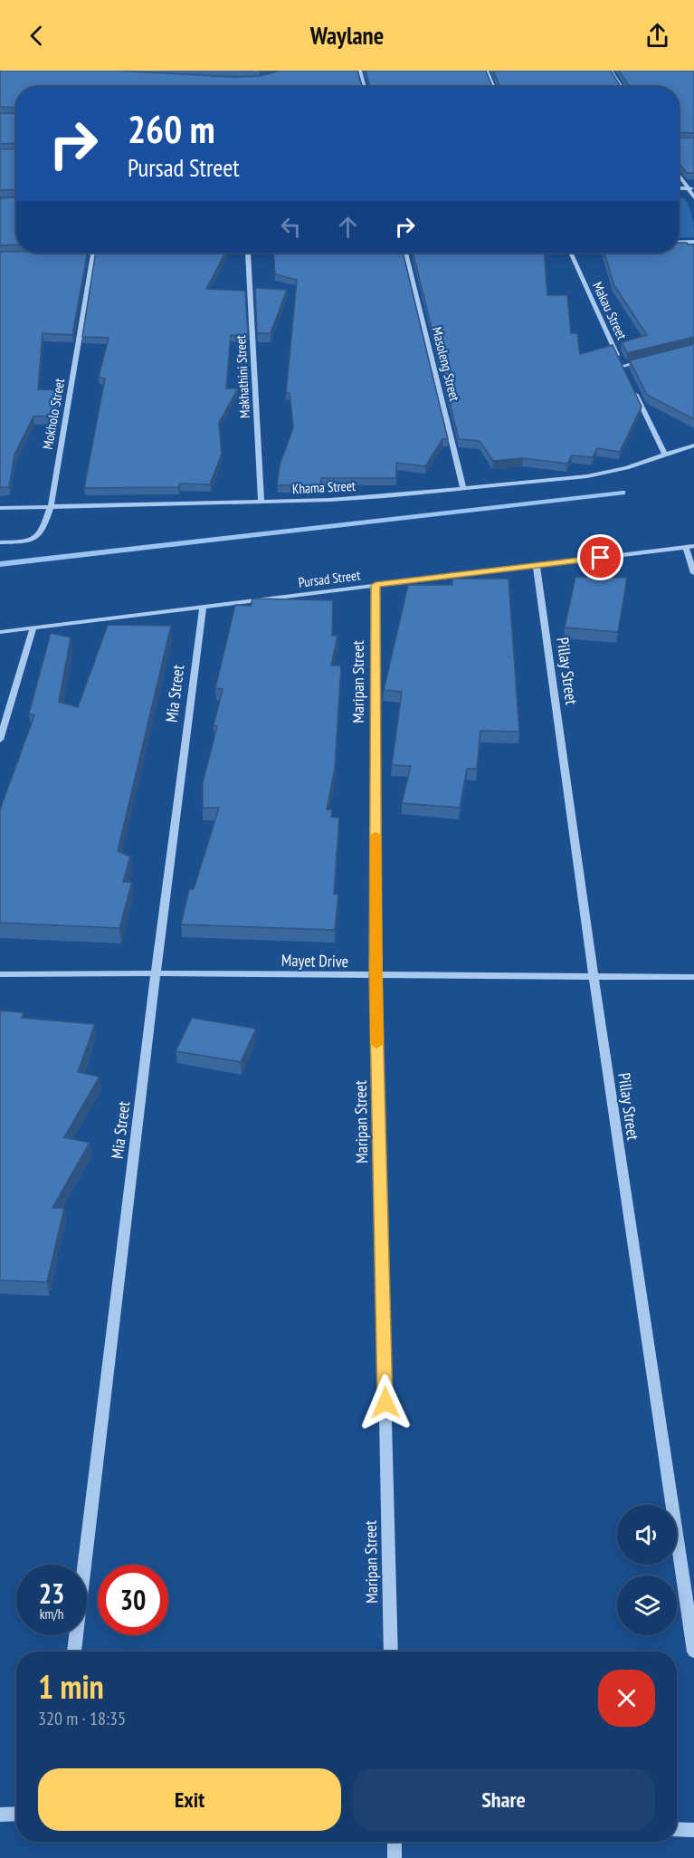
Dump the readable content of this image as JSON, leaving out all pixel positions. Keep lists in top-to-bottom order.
{
  "streets": {
    "street": [
      "Makau Street",
      "Masoleng Street",
      "Makhathini Street",
      "Mokholo Street",
      "Khama Street",
      "Pursad Street",
      "Pillay Street",
      "Maripan Street",
      "Mia Street",
      "Mayet Drive"
    ]
  },
  "crossings": [
    ["Masoleng Street", "Khama Street"],
    ["Makhathini Street", "Khama Street"],
    ["Mokholo Street", "Khama Street"],
    ["Pursad Street", "Pillay Street"],
    ["Pursad Street", "Maripan Street"],
    ["Pursad Street", "Mia Street"],
    ["Pillay Street", "Mayet Drive"],
    ["Maripan Street", "Mayet Drive"],
    ["Mia Street", "Mayet Drive"]
  ],
  "page": {
    "header": "Waylane",
    "turn": ["260 m", "Pursad Street"],
    "speed": "23 km/h",
    "limit": "30",
    "heading": ["1 min", "320 m · 18:35"],
    "buttons": ["Exit", "Share"]
  }
}
